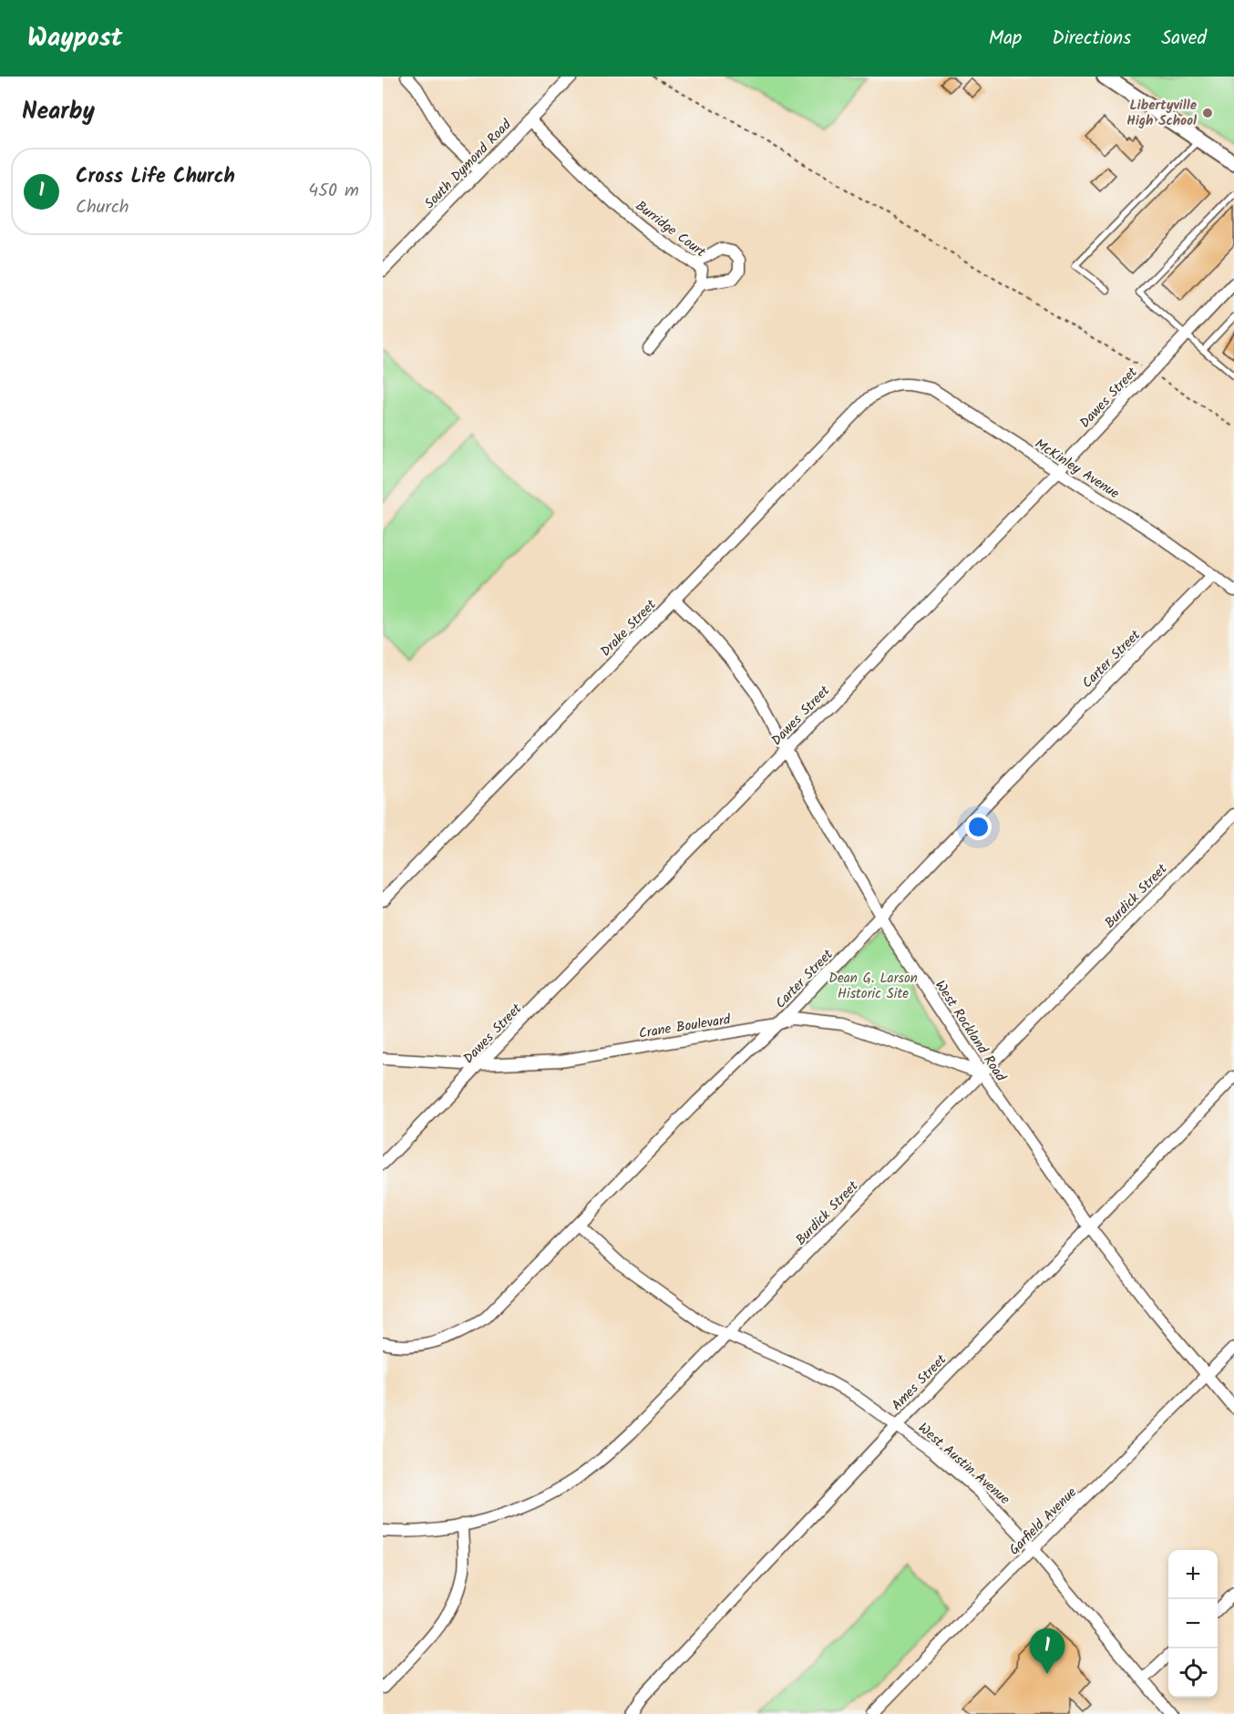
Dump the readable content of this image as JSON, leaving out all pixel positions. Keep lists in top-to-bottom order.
{
  "streets": {
    "street": [
      "South Dymond Road",
      "Burridge Court",
      "Dawes Street",
      "McKinley Avenue",
      "Drake Street",
      "Carter Street",
      "Burdick Street",
      "Crane Boulevard",
      "West Rockland Road",
      "Ames Street",
      "West Austin Avenue",
      "Garfield Avenue"
    ]
  },
  "crossings": [
    ["South Dymond Road", "Burridge Court"],
    ["Dawes Street", "McKinley Avenue"],
    ["Dawes Street", "Crane Boulevard"],
    ["Dawes Street", "West Rockland Road"],
    ["McKinley Avenue", "Drake Street"],
    ["McKinley Avenue", "Carter Street"],
    ["Drake Street", "West Rockland Road"],
    ["Carter Street", "Crane Boulevard"],
    ["Carter Street", "West Rockland Road"],
    ["Carter Street", "West Austin Avenue"],
    ["Burdick Street", "Crane Boulevard"],
    ["Burdick Street", "West Rockland Road"],
    ["Burdick Street", "West Austin Avenue"],
    ["Crane Boulevard", "West Rockland Road"],
    ["West Rockland Road", "Ames Street"],
    ["West Rockland Road", "Garfield Avenue"],
    ["Ames Street", "West Austin Avenue"],
    ["West Austin Avenue", "Garfield Avenue"]
  ],
  "parks": ["Dean G. Larson Historic Site"],
  "places": ["Libertyville High School"],
  "page": {
    "header": "Waypost",
    "nav": ["Map", "Directions", "Saved"],
    "heading": "Nearby",
    "list": [
      {
        "mark": "1",
        "name": "Cross Life Church",
        "note": "Church",
        "value": "450 m"
      }
    ],
    "map_buttons": ["+", "−"],
    "pins": "1"
  }
}
